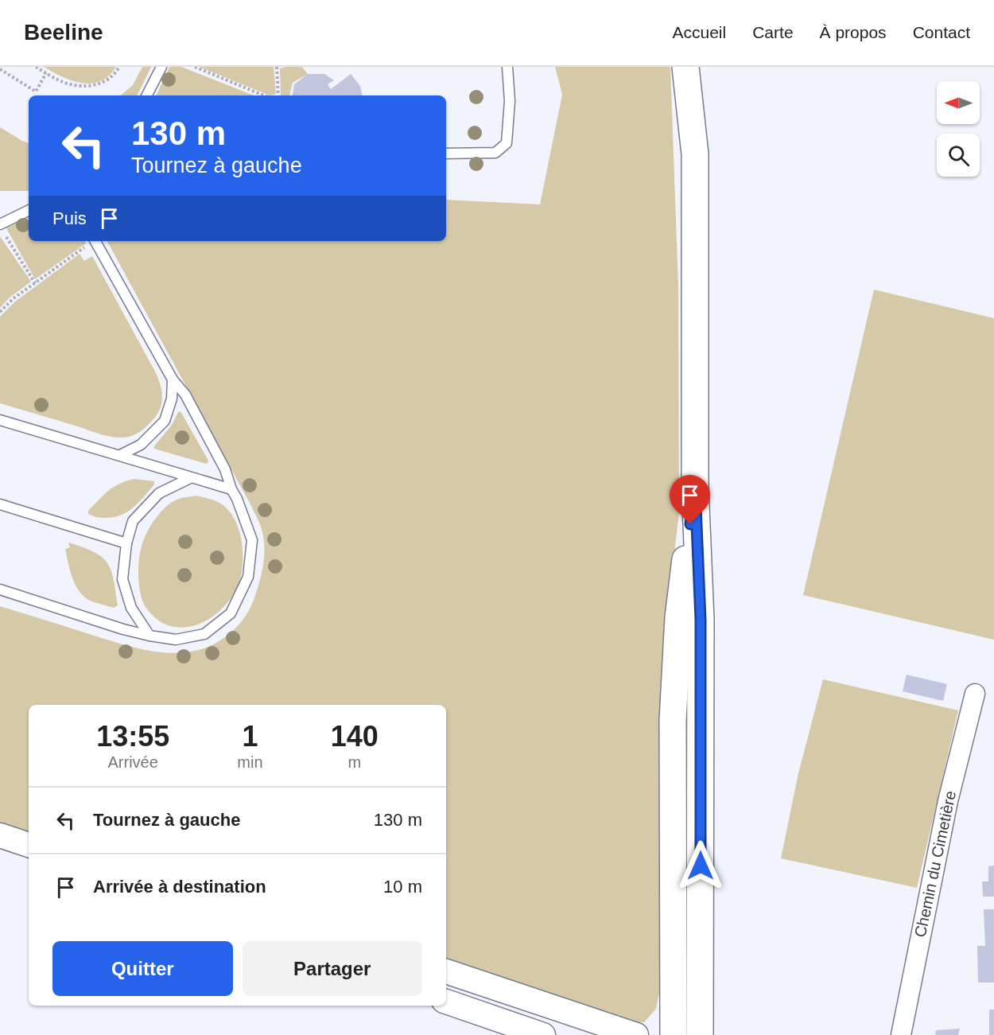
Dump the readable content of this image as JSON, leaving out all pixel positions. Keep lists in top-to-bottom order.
{
  "streets": {
    "street": ["Chemin du Cimetière"]
  },
  "north": "left",
  "page": {
    "header": "Beeline",
    "nav": [
      "Accueil",
      "Carte",
      "À propos",
      "Contact"
    ],
    "turn": ["130 m", "Tournez à gauche"],
    "then": "Puis",
    "eta": [
      "13:55",
      "Arrivée",
      "1",
      "min",
      "140",
      "m"
    ],
    "list": [
      {
        "name": "Tournez à gauche",
        "value": "130 m"
      },
      {
        "name": "Arrivée à destination",
        "value": "10 m"
      }
    ],
    "buttons": ["Quitter", "Partager"]
  }
}
